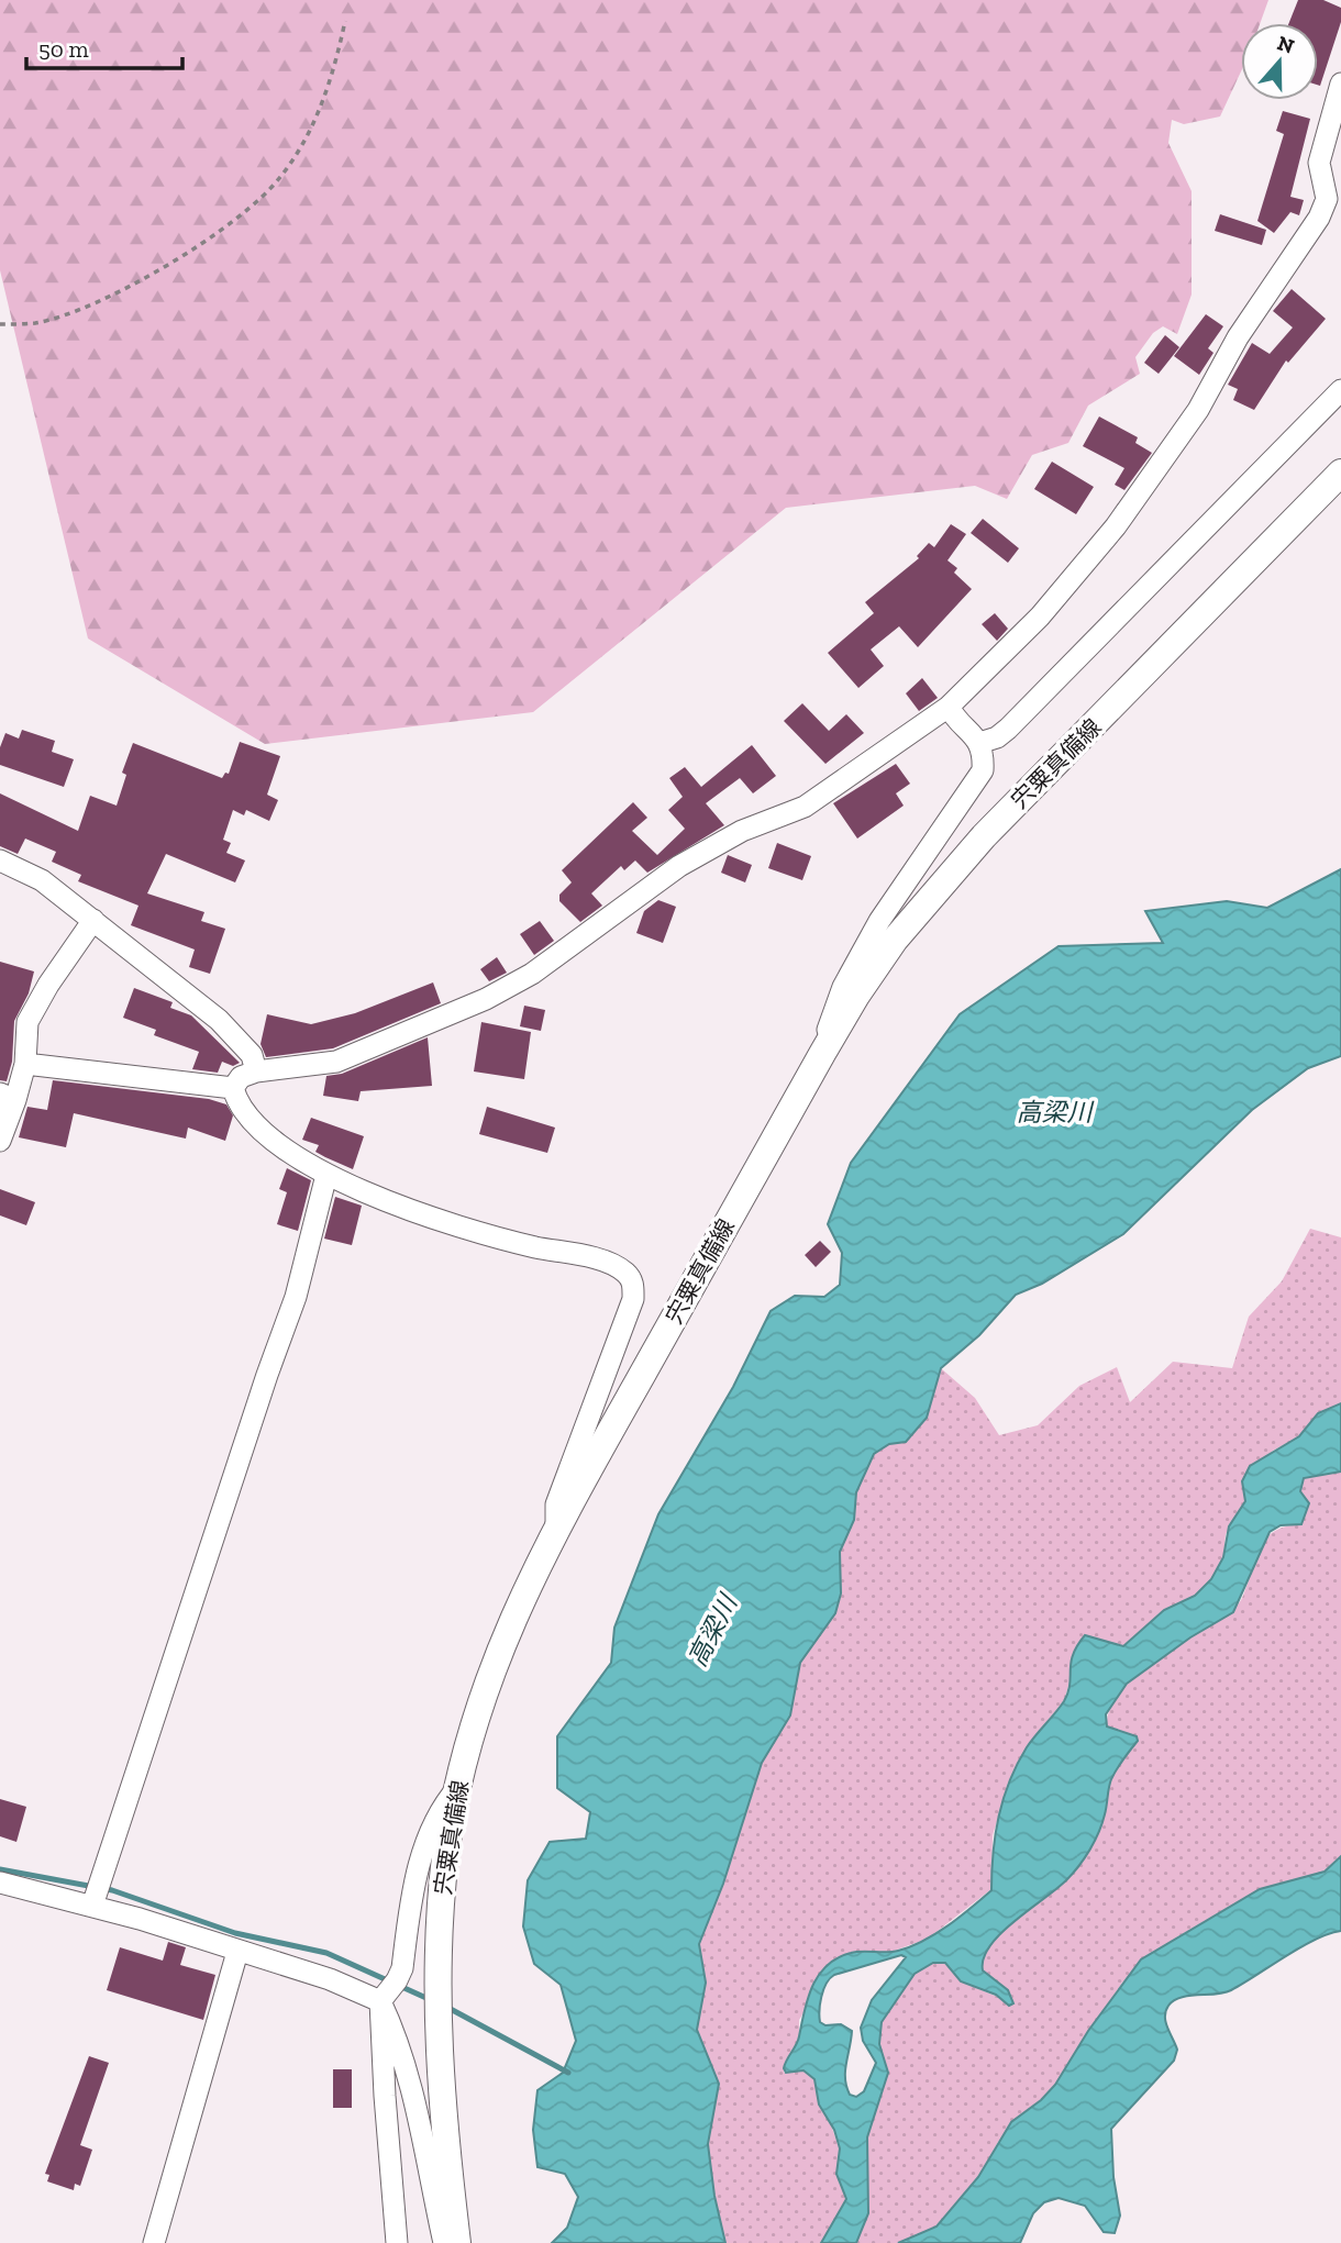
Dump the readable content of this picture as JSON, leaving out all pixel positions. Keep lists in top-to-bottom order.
{
  "streets": {
    "main road": ["宍粟真備線"]
  },
  "water": ["高梁川"],
  "scale_bar": "50 m",
  "north": "top"
}
